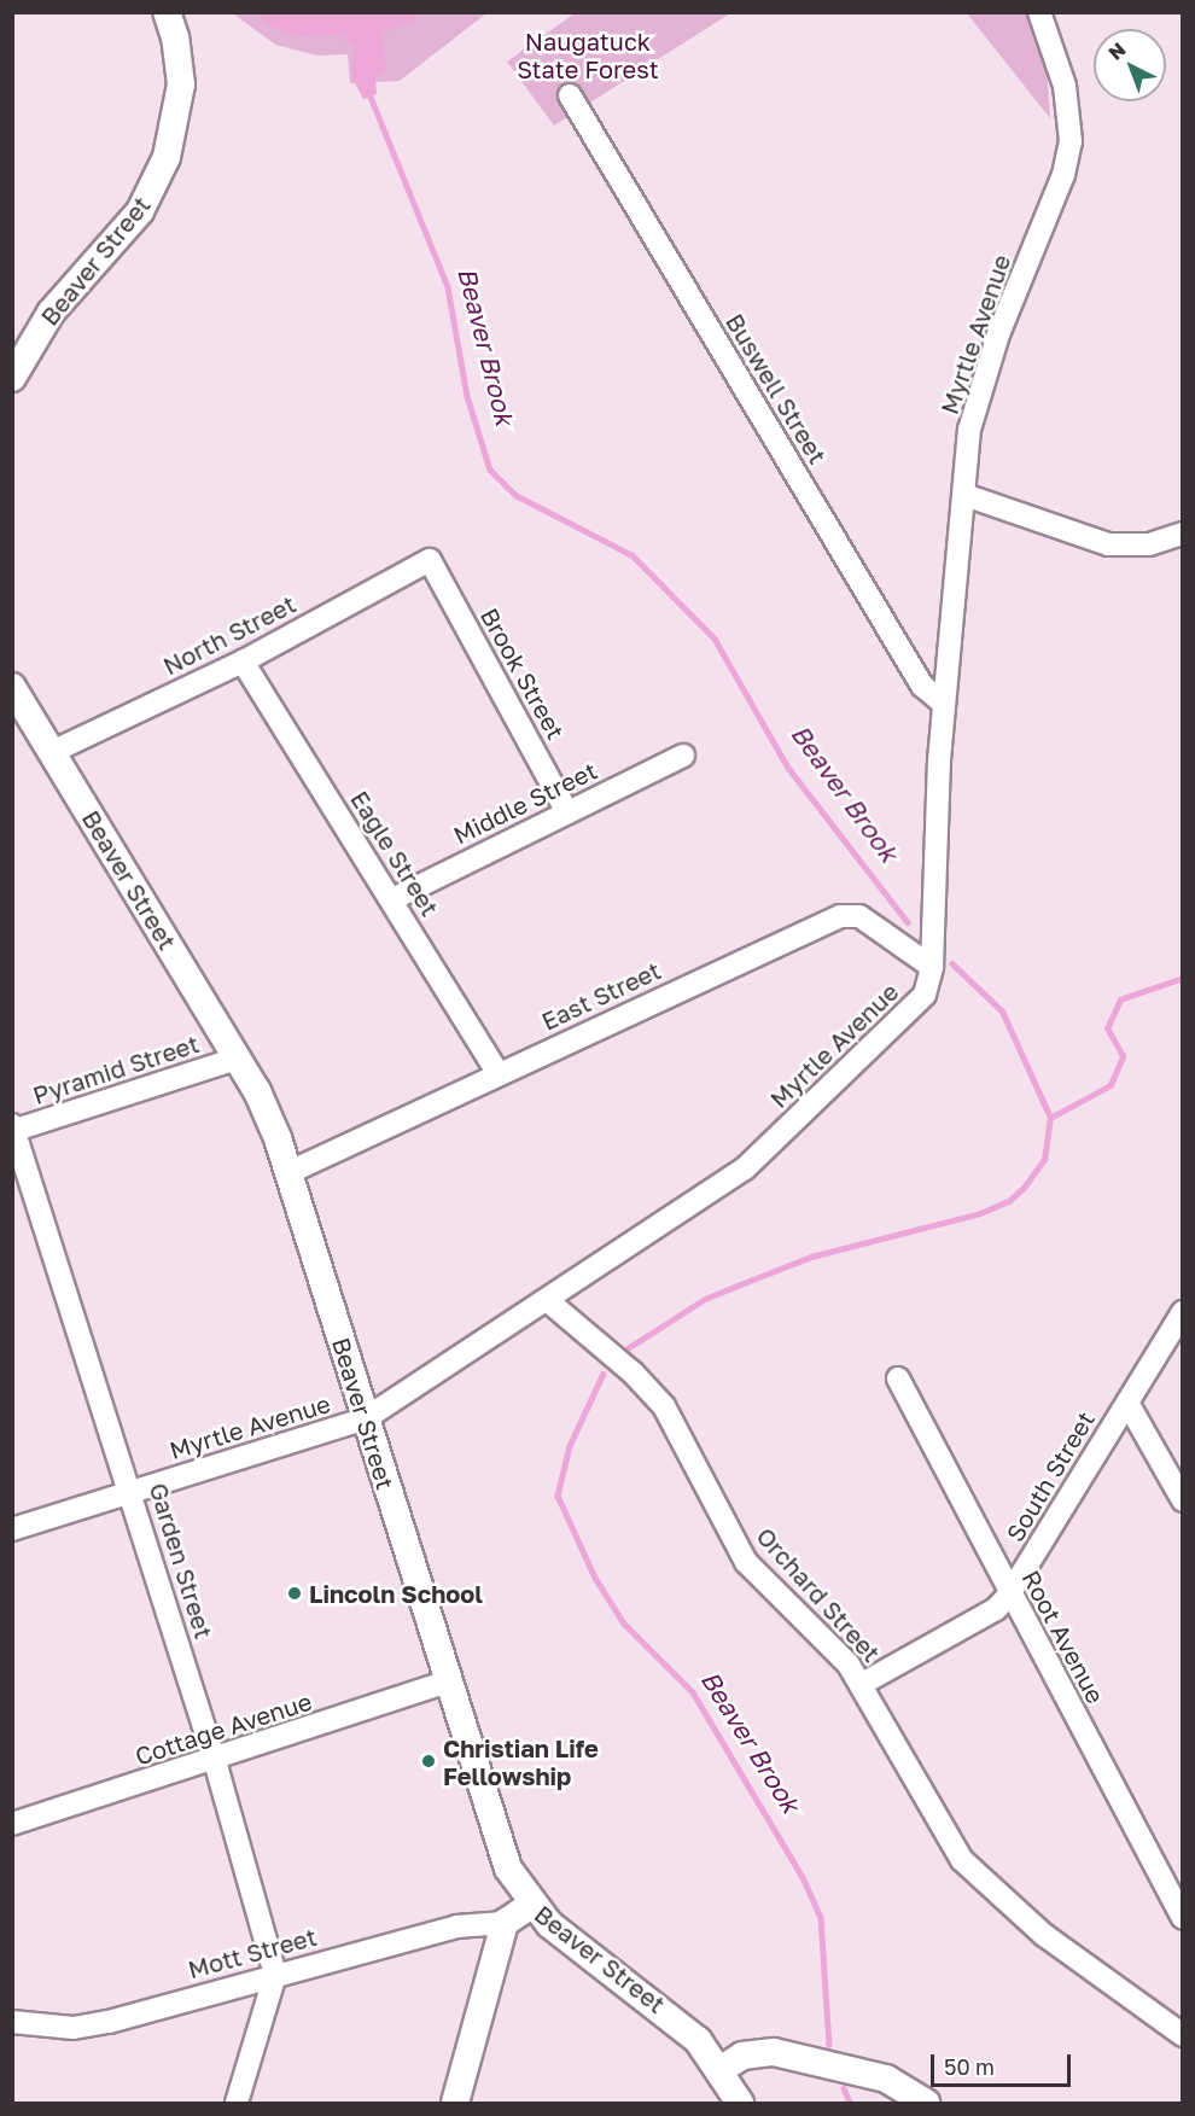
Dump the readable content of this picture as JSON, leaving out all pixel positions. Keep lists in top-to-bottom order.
{
  "streets": {
    "street": [
      "Beaver Street",
      "Myrtle Avenue",
      "Buswell Street",
      "North Street",
      "Brook Street",
      "Middle Street",
      "Eagle Street",
      "East Street",
      "Pyramid Street",
      "South Street",
      "Garden Street",
      "Orchard Street",
      "Root Avenue",
      "Cottage Avenue",
      "Mott Street"
    ]
  },
  "crossings": [
    ["Beaver Street", "Myrtle Avenue"],
    ["Beaver Street", "North Street"],
    ["Beaver Street", "East Street"],
    ["Beaver Street", "Pyramid Street"],
    ["Beaver Street", "Cottage Avenue"],
    ["Myrtle Avenue", "Buswell Street"],
    ["Myrtle Avenue", "East Street"],
    ["Myrtle Avenue", "Garden Street"],
    ["Myrtle Avenue", "Orchard Street"],
    ["North Street", "Brook Street"],
    ["North Street", "Eagle Street"],
    ["Brook Street", "Middle Street"],
    ["Middle Street", "Eagle Street"],
    ["Eagle Street", "East Street"],
    ["Pyramid Street", "Garden Street"],
    ["South Street", "Orchard Street"],
    ["South Street", "Root Avenue"],
    ["Garden Street", "Cottage Avenue"],
    ["Garden Street", "Mott Street"]
  ],
  "water": ["Beaver Brook"],
  "parks": ["Naugatuck State Forest"],
  "places": ["Lincoln School", "Christian Life Fellowship"],
  "scale_bar": "50 m",
  "north": "top left"
}
